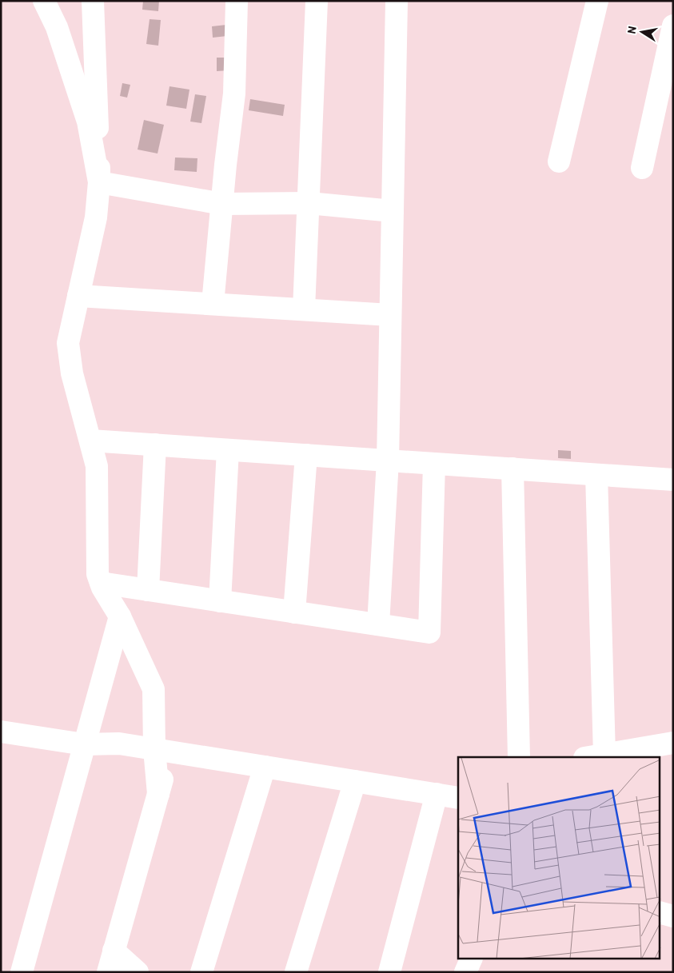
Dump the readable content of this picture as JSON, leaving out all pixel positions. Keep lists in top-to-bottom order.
{
  "north": "left"
}
